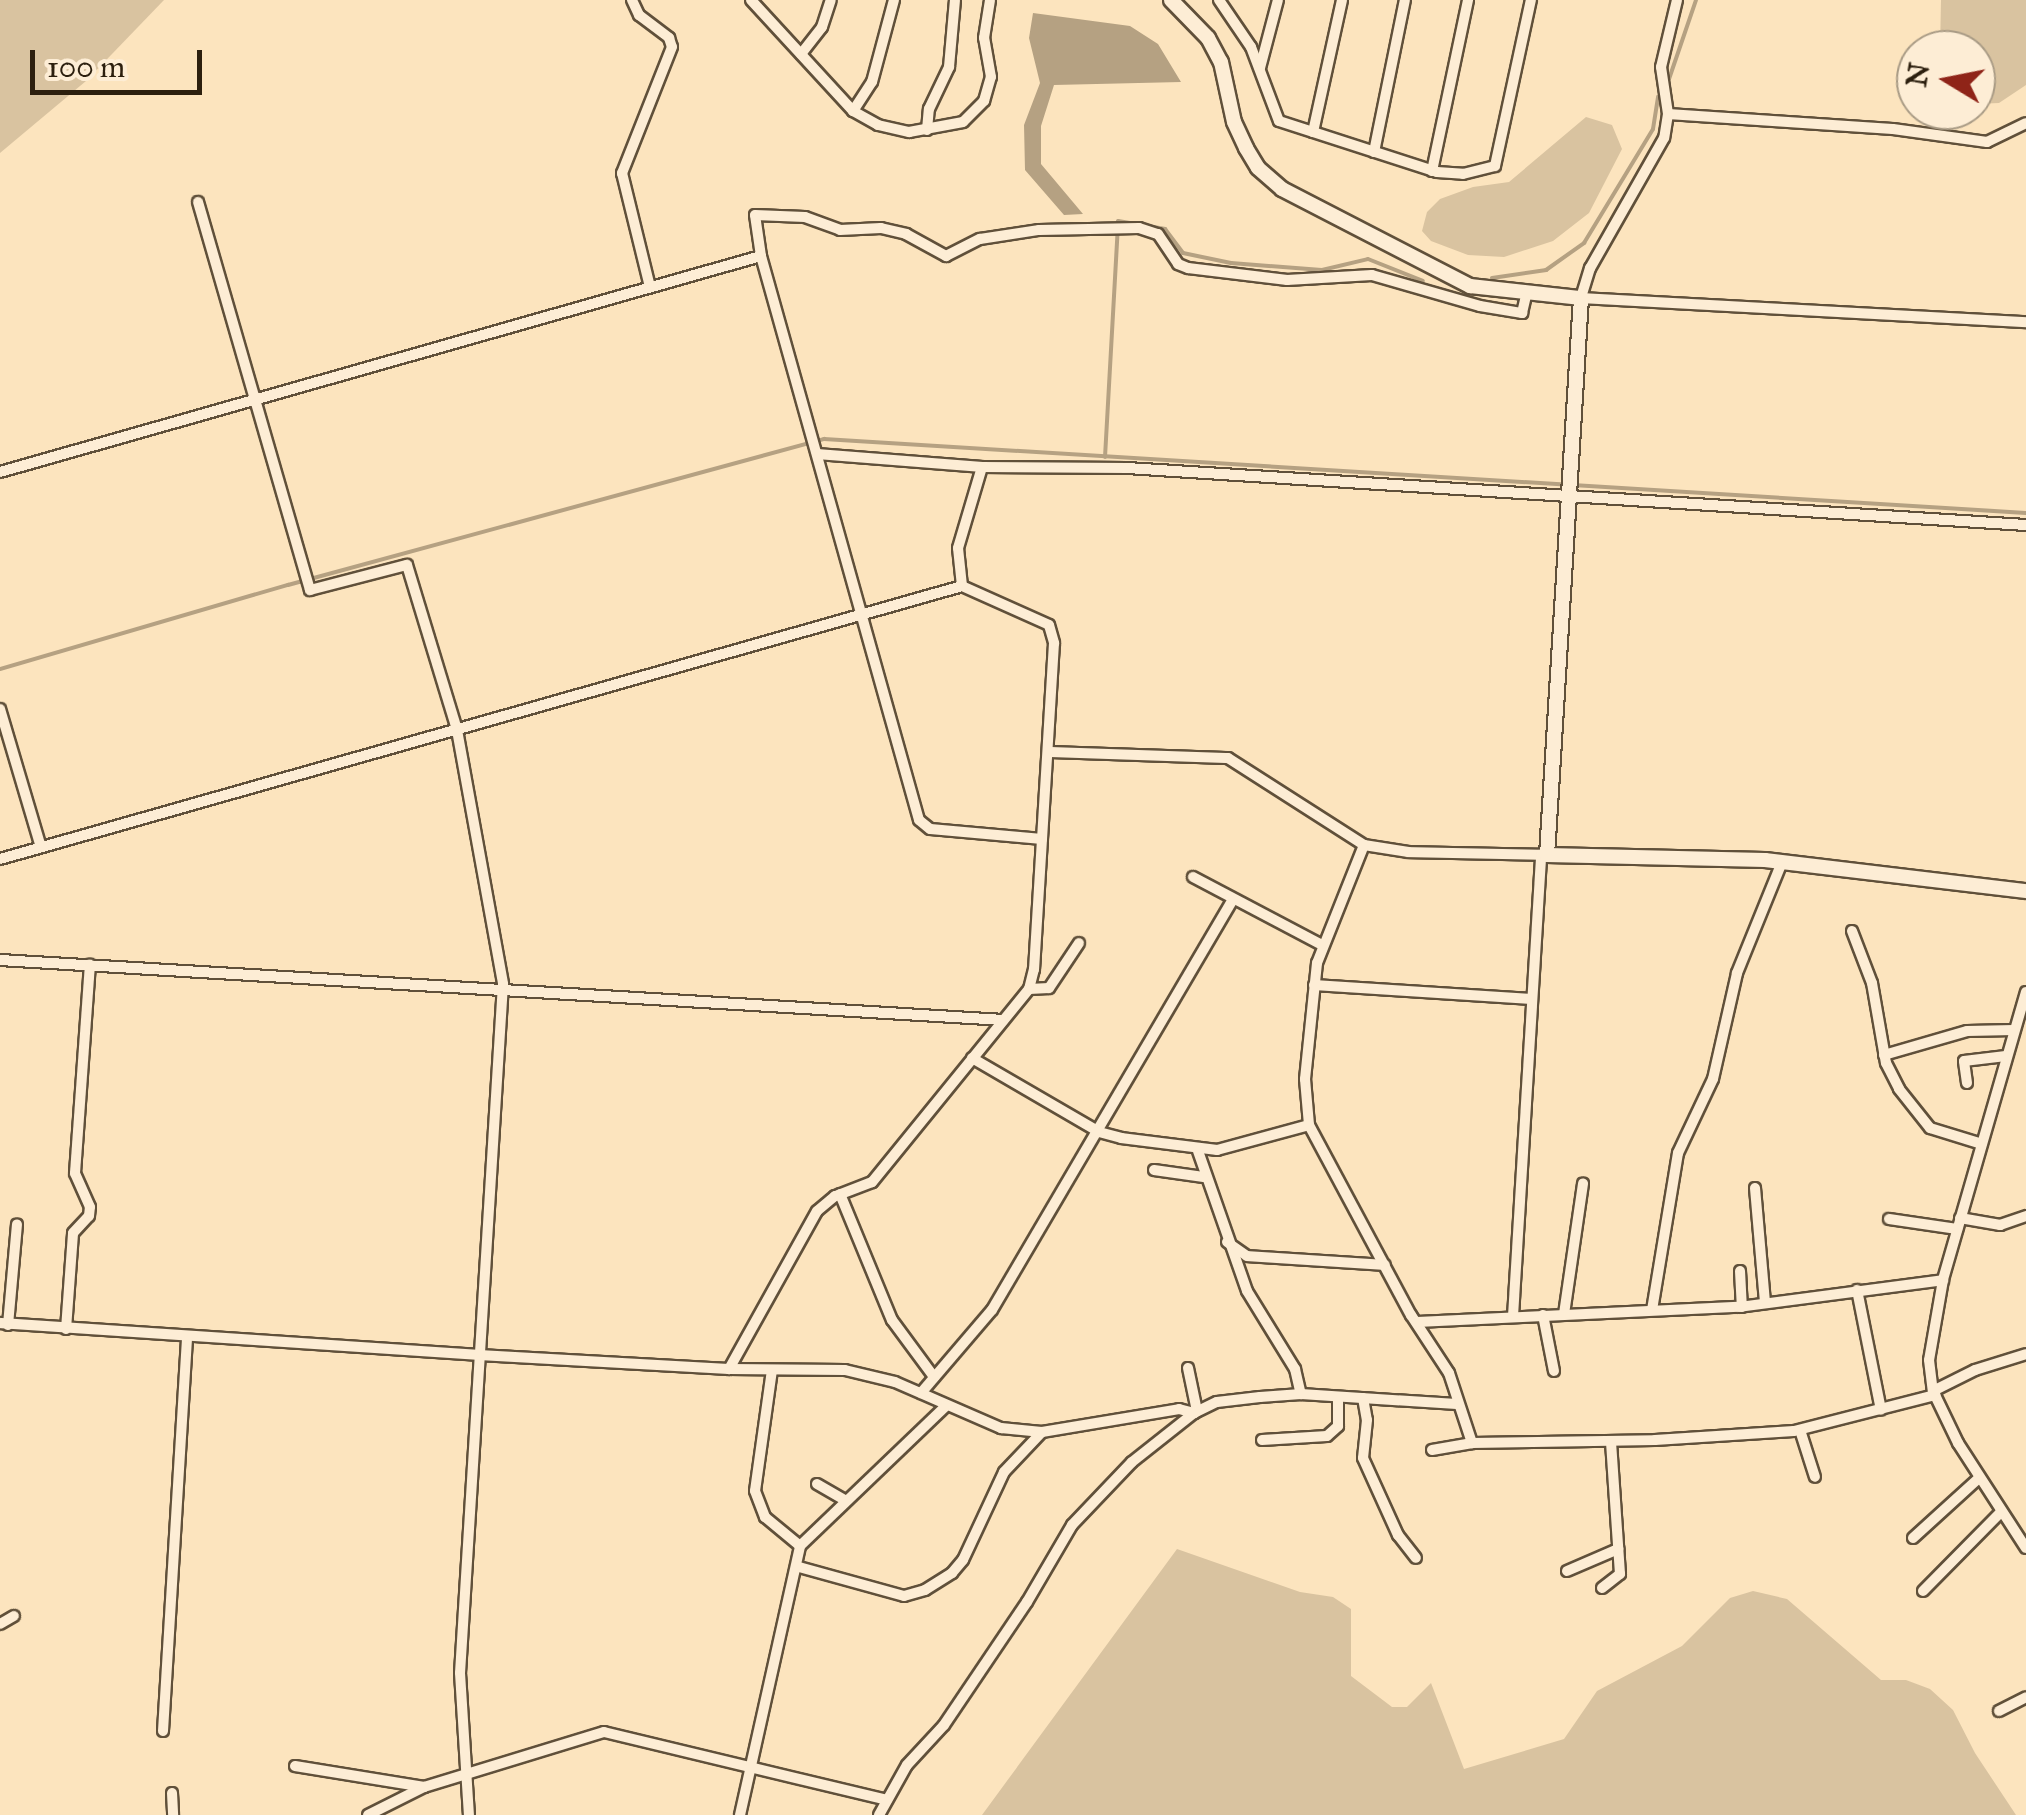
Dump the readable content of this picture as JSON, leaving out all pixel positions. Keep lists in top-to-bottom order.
{
  "scale_bar": "100 m",
  "north": "left"
}
